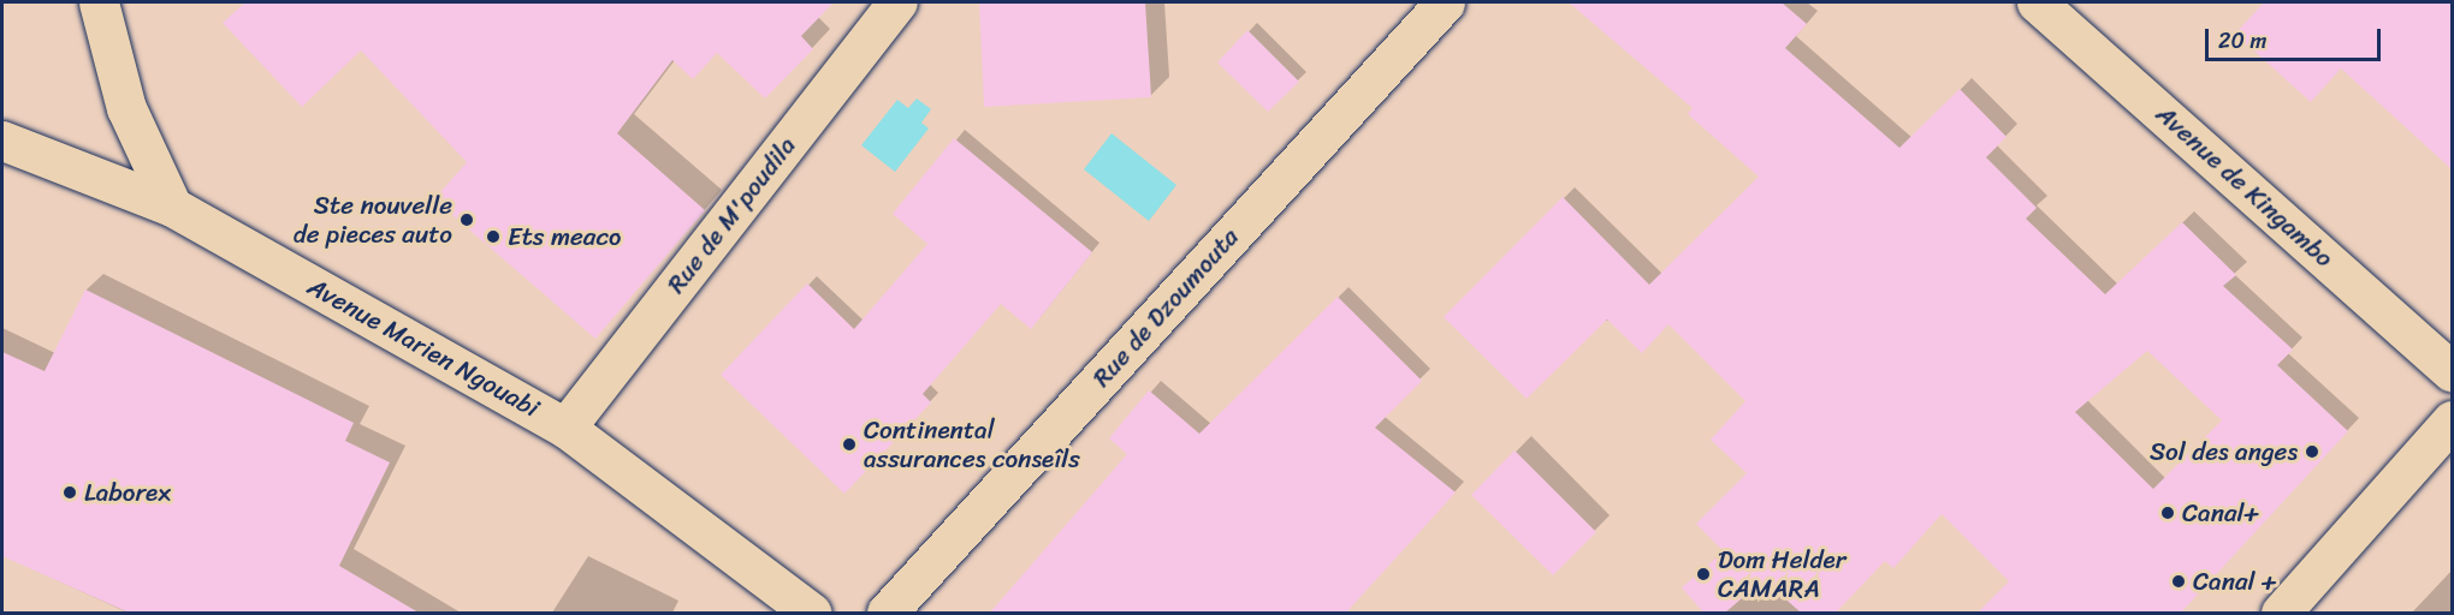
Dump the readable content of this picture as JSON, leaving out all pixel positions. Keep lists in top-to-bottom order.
{
  "streets": {
    "street": [
      "Avenue de Kingambo",
      "Rue de M'poudila",
      "Rue de Dzoumouta",
      "Avenue Marien Ngouabi"
    ]
  },
  "crossings": [
    ["Rue de M'poudila", "Avenue Marien Ngouabi"]
  ],
  "places": [
    "Ste nouvelle de pieces auto",
    "Ets meaco",
    "Continental assurances conseîls",
    "Sol des anges",
    "Laborex",
    "Canal+",
    "Dom Helder CAMARA",
    "Canal +"
  ],
  "scale_bar": "20 m"
}
